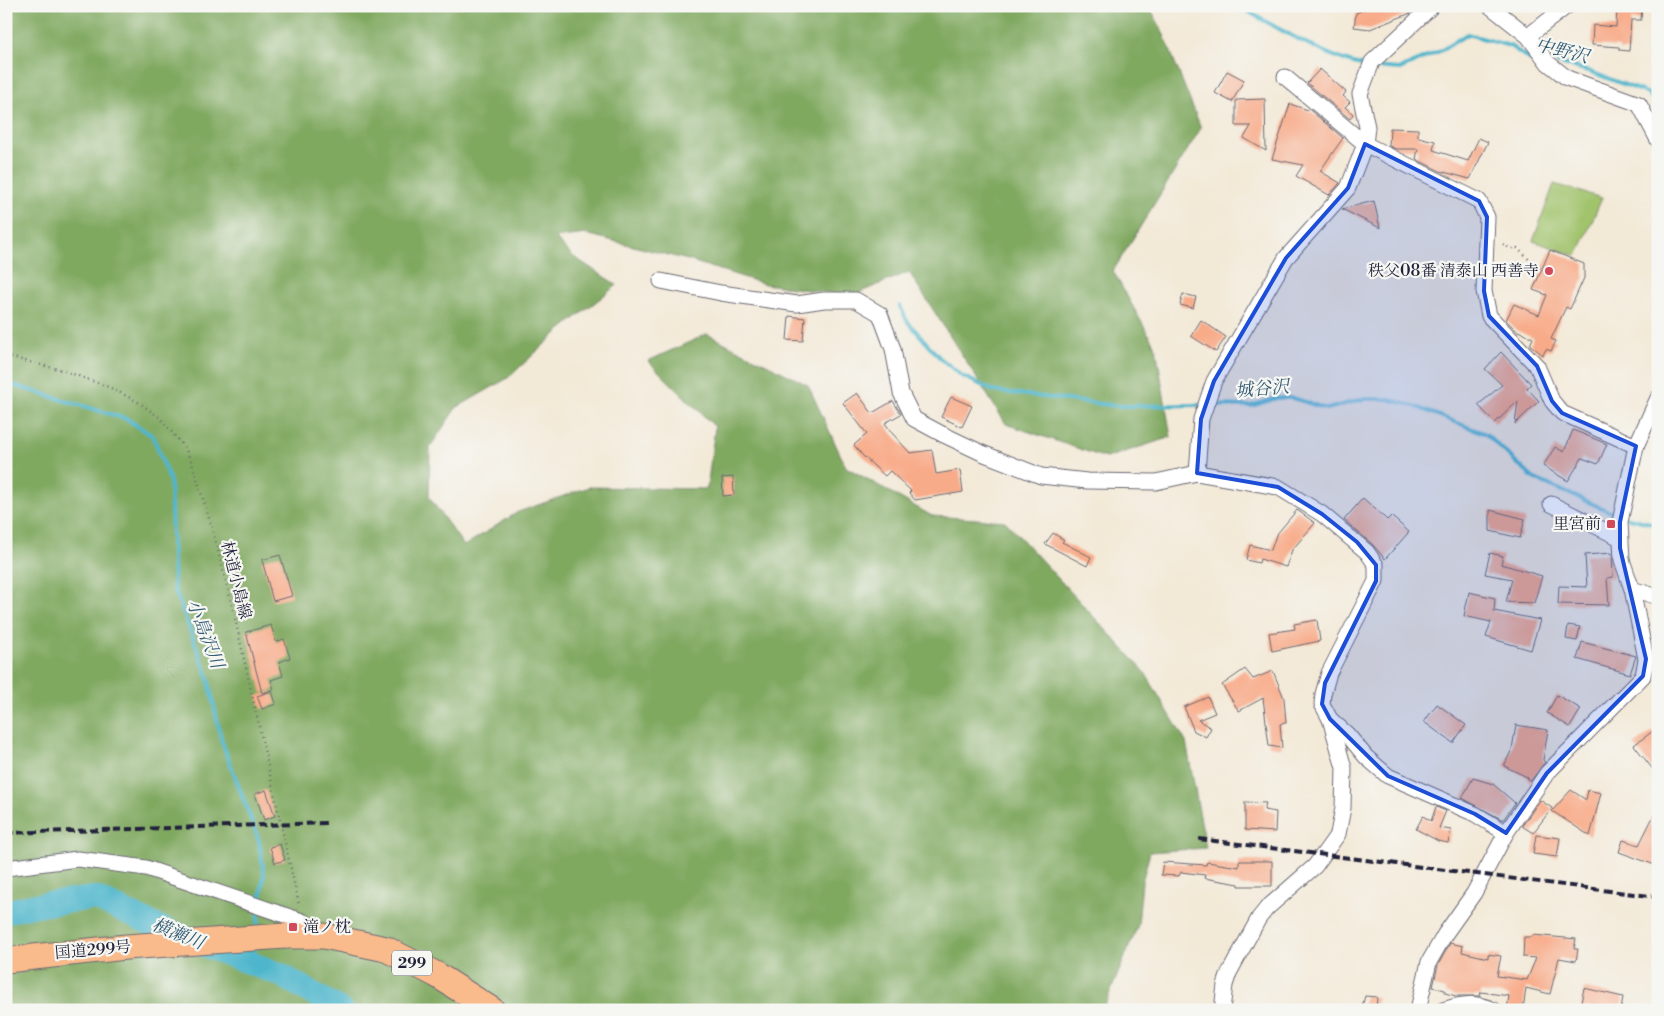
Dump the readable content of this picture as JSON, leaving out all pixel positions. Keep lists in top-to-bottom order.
{
  "streets": {
    "highway": ["国道299号", "299"],
    "path": ["林道小島線"]
  },
  "crossings": [
    ["林道小島線", "国道299号"]
  ],
  "water": [
    "中野沢",
    "城谷沢",
    "小島沢川",
    "横瀬川"
  ],
  "places": {
    "other": ["秩父08番 清泰山 西善寺"],
    "transit": ["里宮前", "滝ノ枕"]
  }
}
